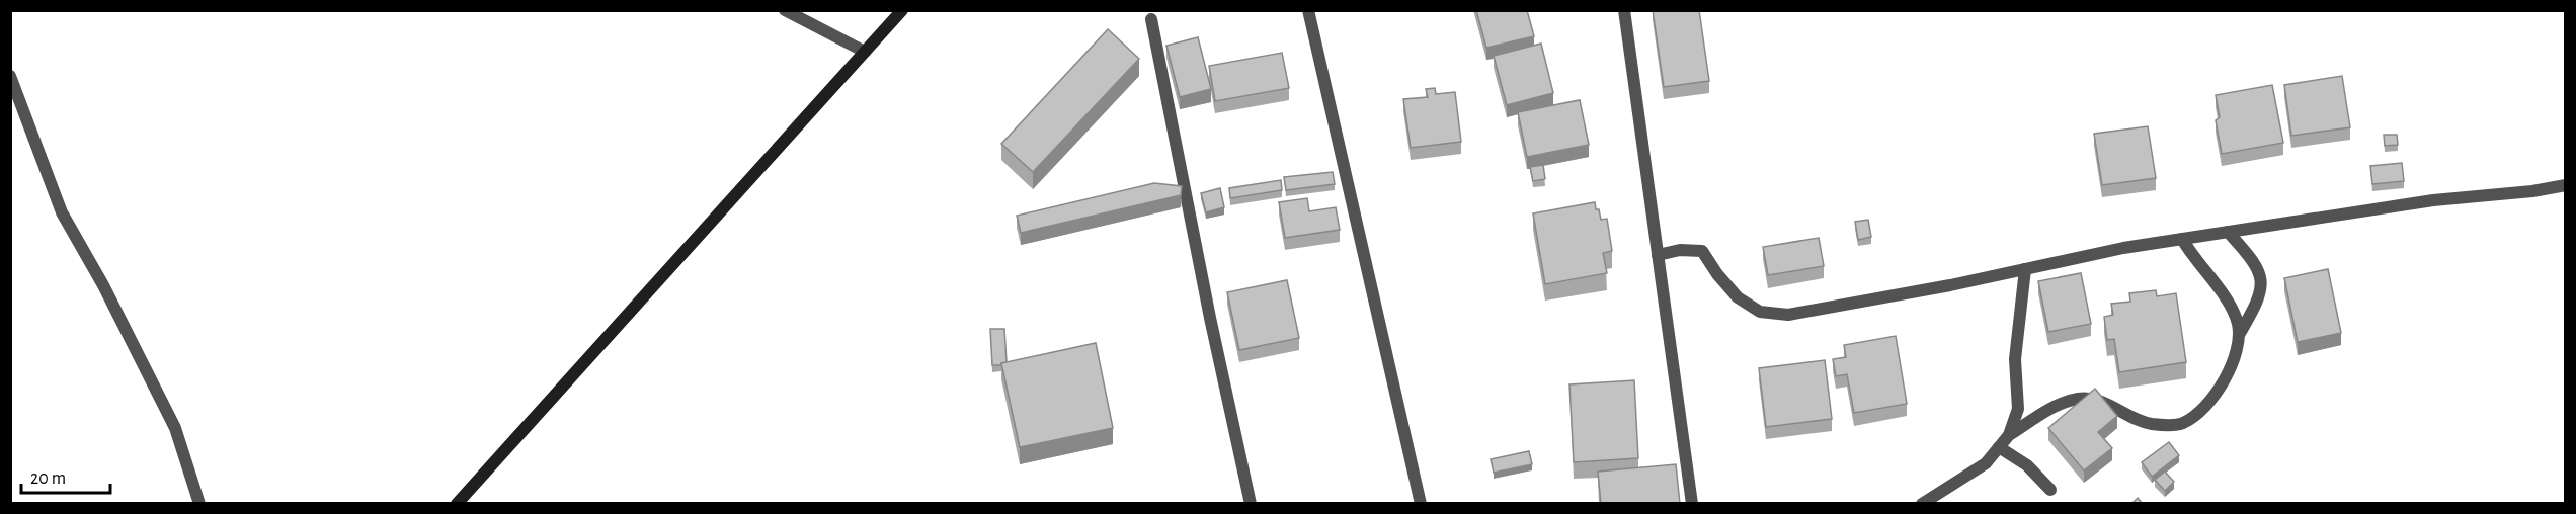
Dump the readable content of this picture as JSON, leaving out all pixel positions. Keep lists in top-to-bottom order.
{
  "scale_bar": "20 m"
}
